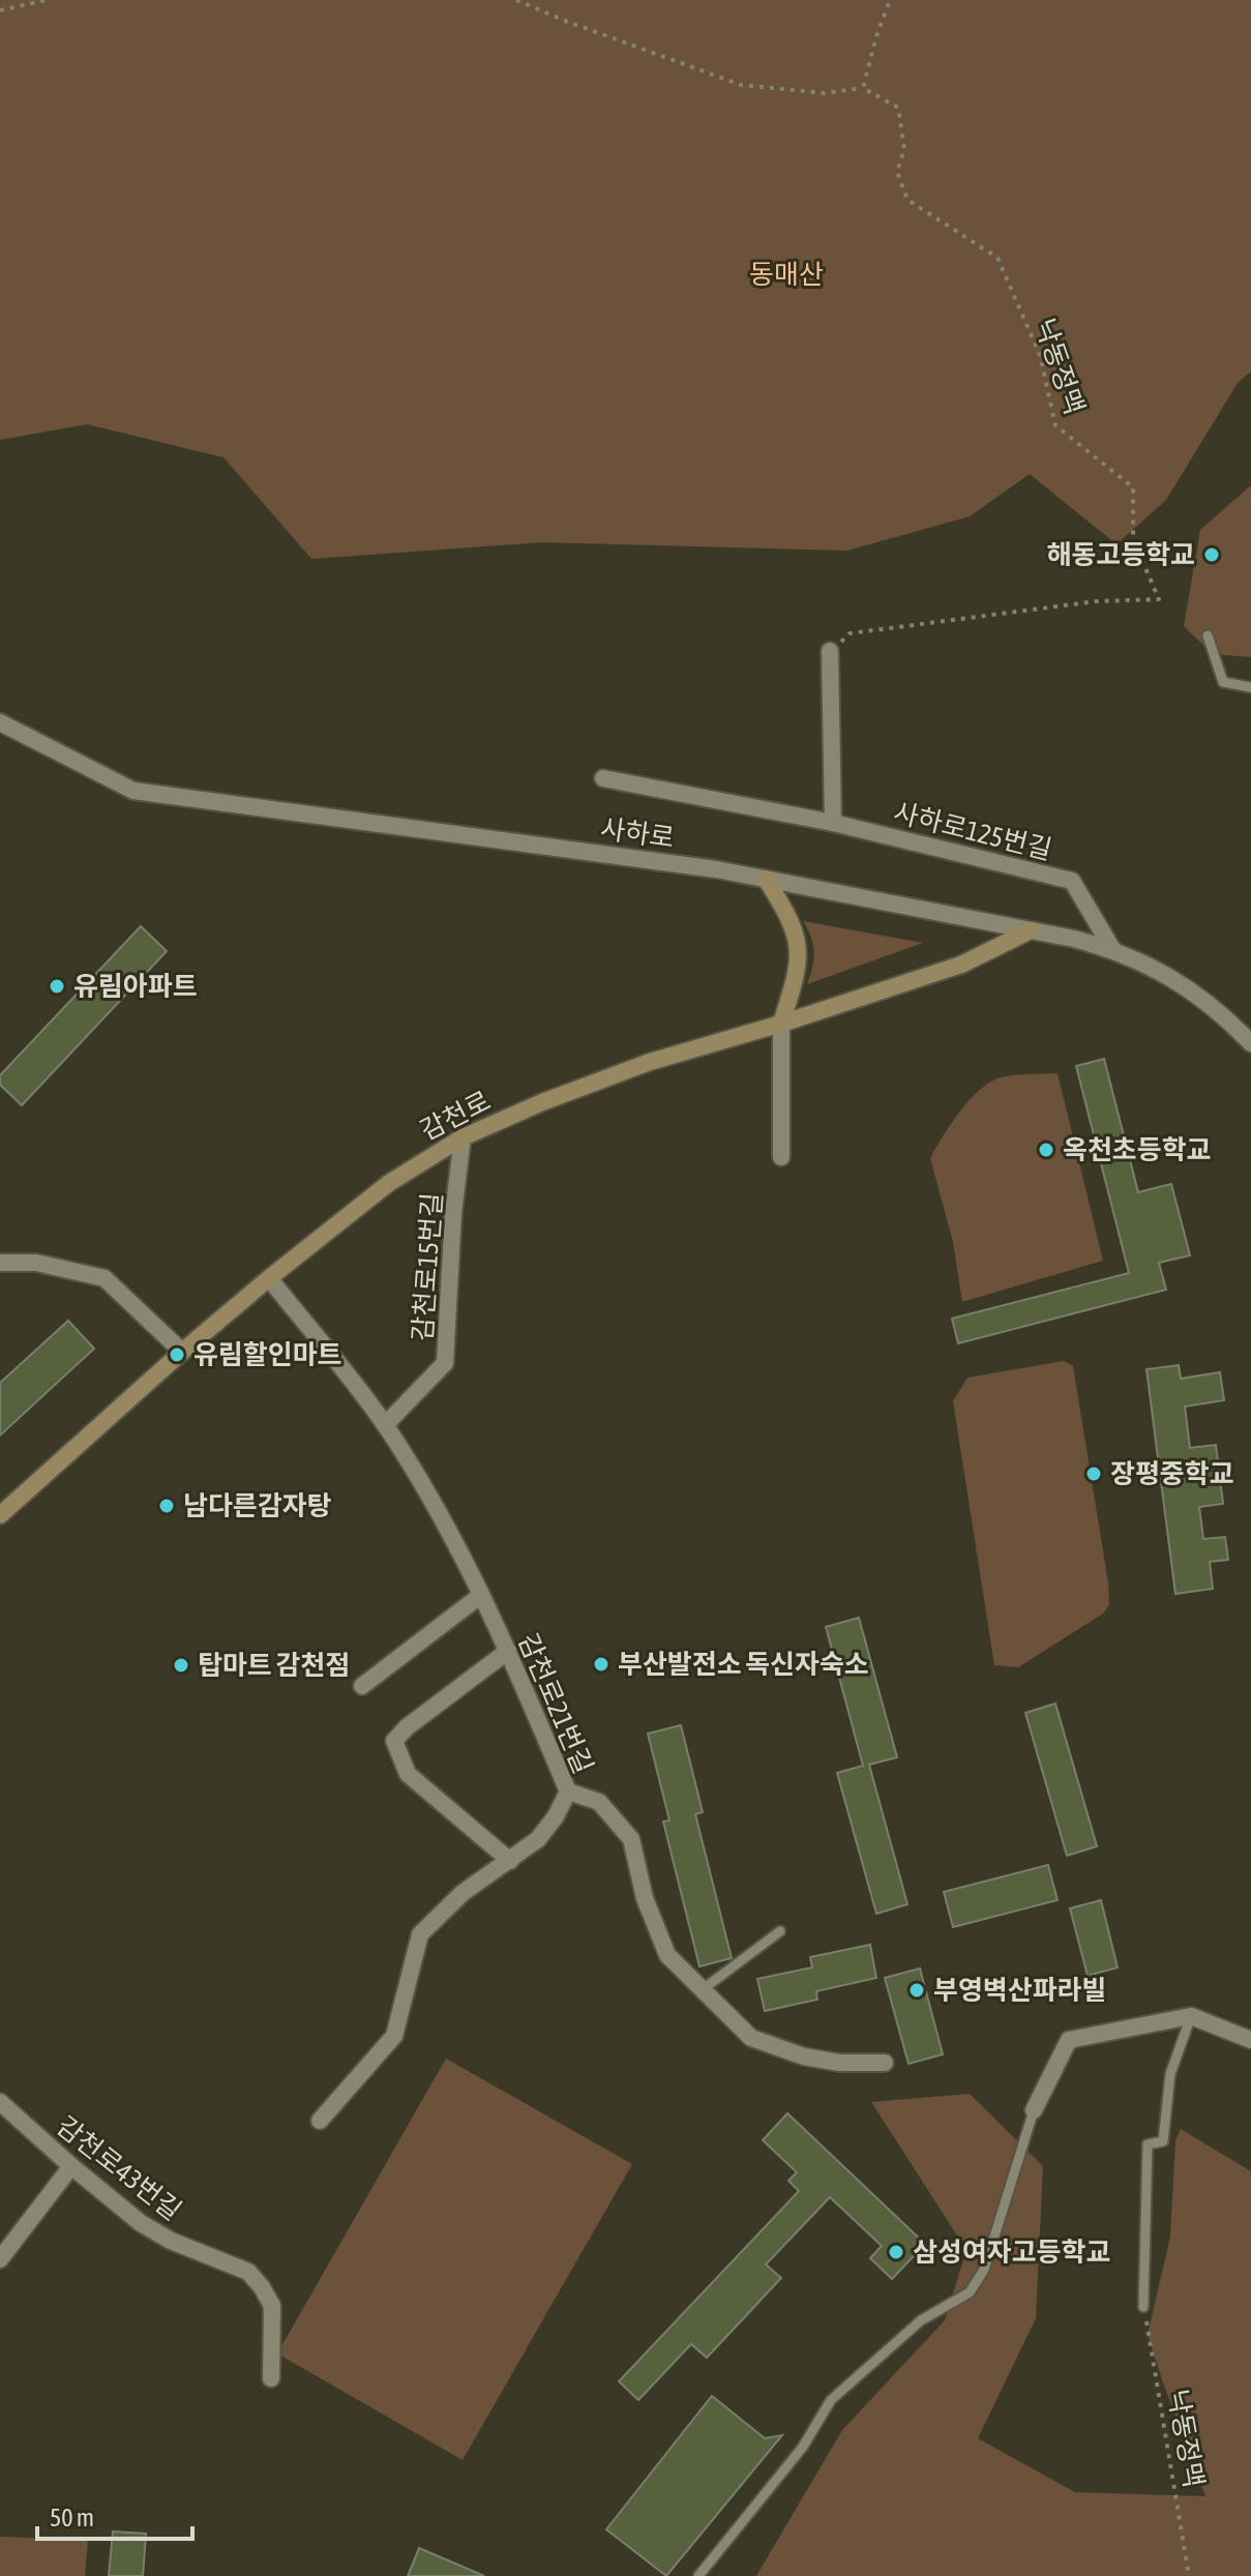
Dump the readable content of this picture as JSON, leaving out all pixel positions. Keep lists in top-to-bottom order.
{
  "streets": {
    "main road": ["감천로"],
    "street": [
      "사하로125번길",
      "사하로",
      "감천로15번길",
      "감천로21번길",
      "감천로43번길"
    ],
    "path": ["낙동정맥"]
  },
  "crossings": [
    ["사하로125번길", "사하로"],
    ["사하로", "감천로"],
    ["감천로", "감천로15번길"],
    ["감천로", "감천로21번길"],
    ["감천로15번길", "감천로21번길"]
  ],
  "parks": ["동매산"],
  "places": [
    "해동고등학교",
    "유림아파트",
    "옥천초등학교",
    "유림할인마트",
    "장평중학교",
    "남다른감자탕",
    "부산발전소 독신자숙소",
    "탑마트 감천점",
    "부영벽산파라빌",
    "삼성여자고등학교"
  ],
  "scale_bar": "50 m"
}
